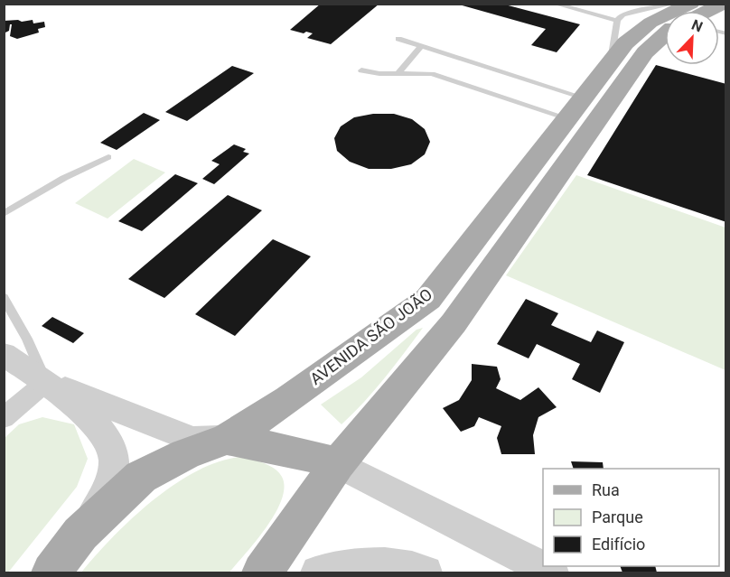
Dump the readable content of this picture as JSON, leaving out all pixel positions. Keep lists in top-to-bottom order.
{
  "streets": {
    "main road": ["AVENIDA SÃO JOÃO"]
  },
  "legend": ["Rua", "Parque", "Edifício"],
  "north": "top right"
}
